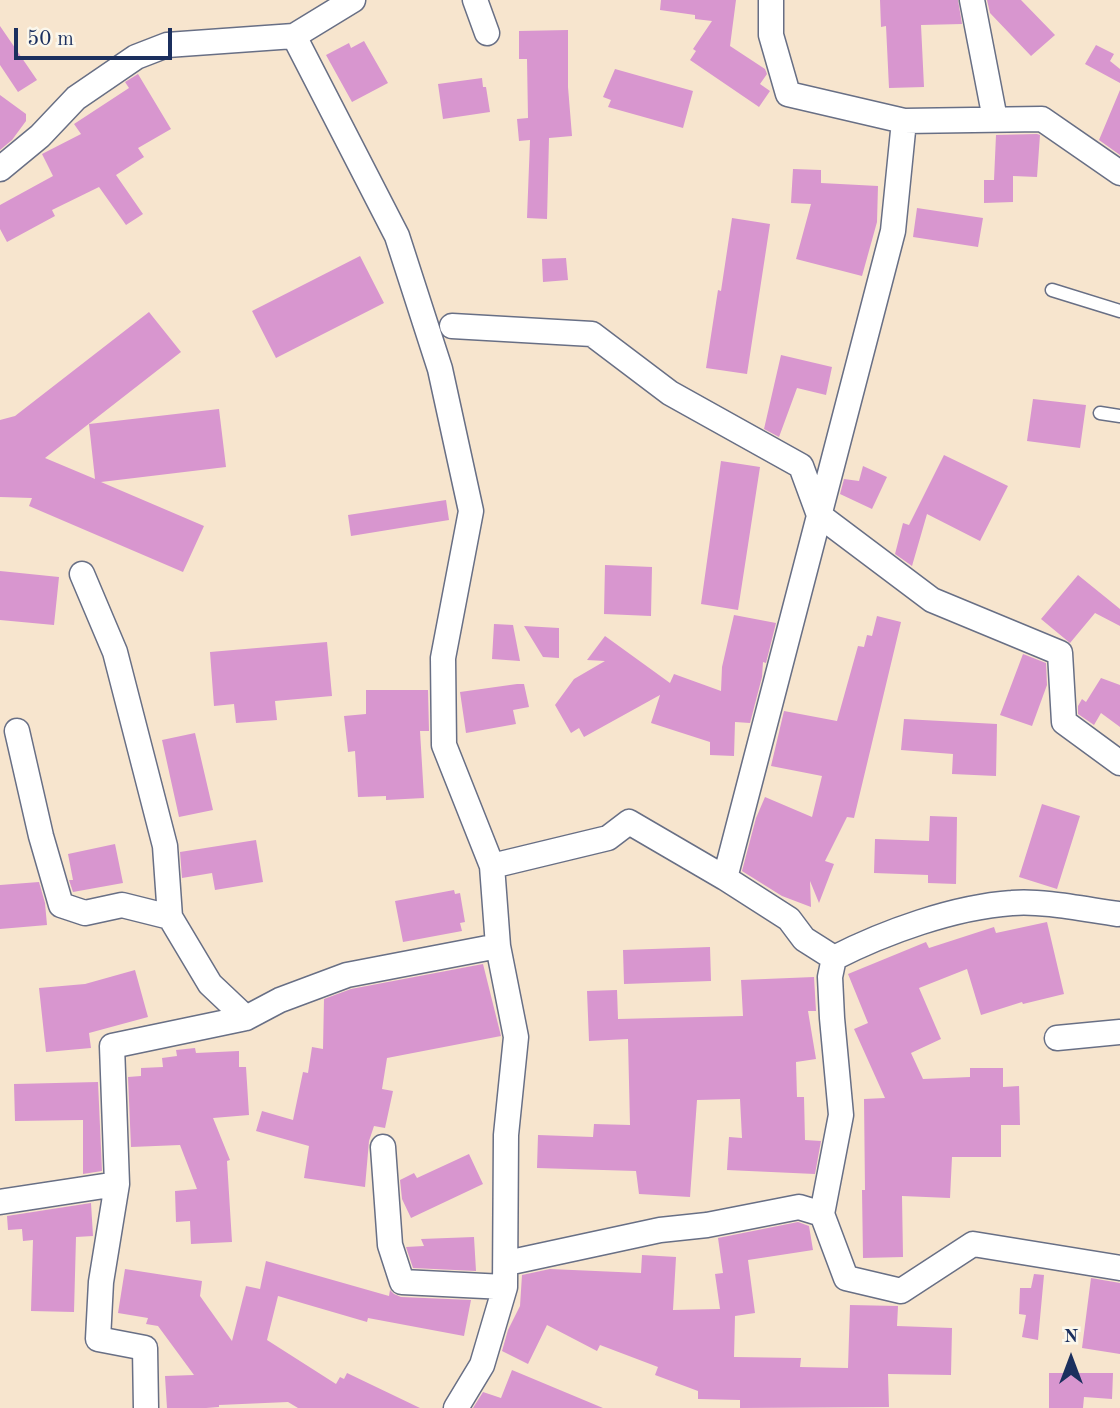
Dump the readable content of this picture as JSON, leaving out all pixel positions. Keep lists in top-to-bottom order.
{
  "scale_bar": "50 m",
  "north": "top"
}
